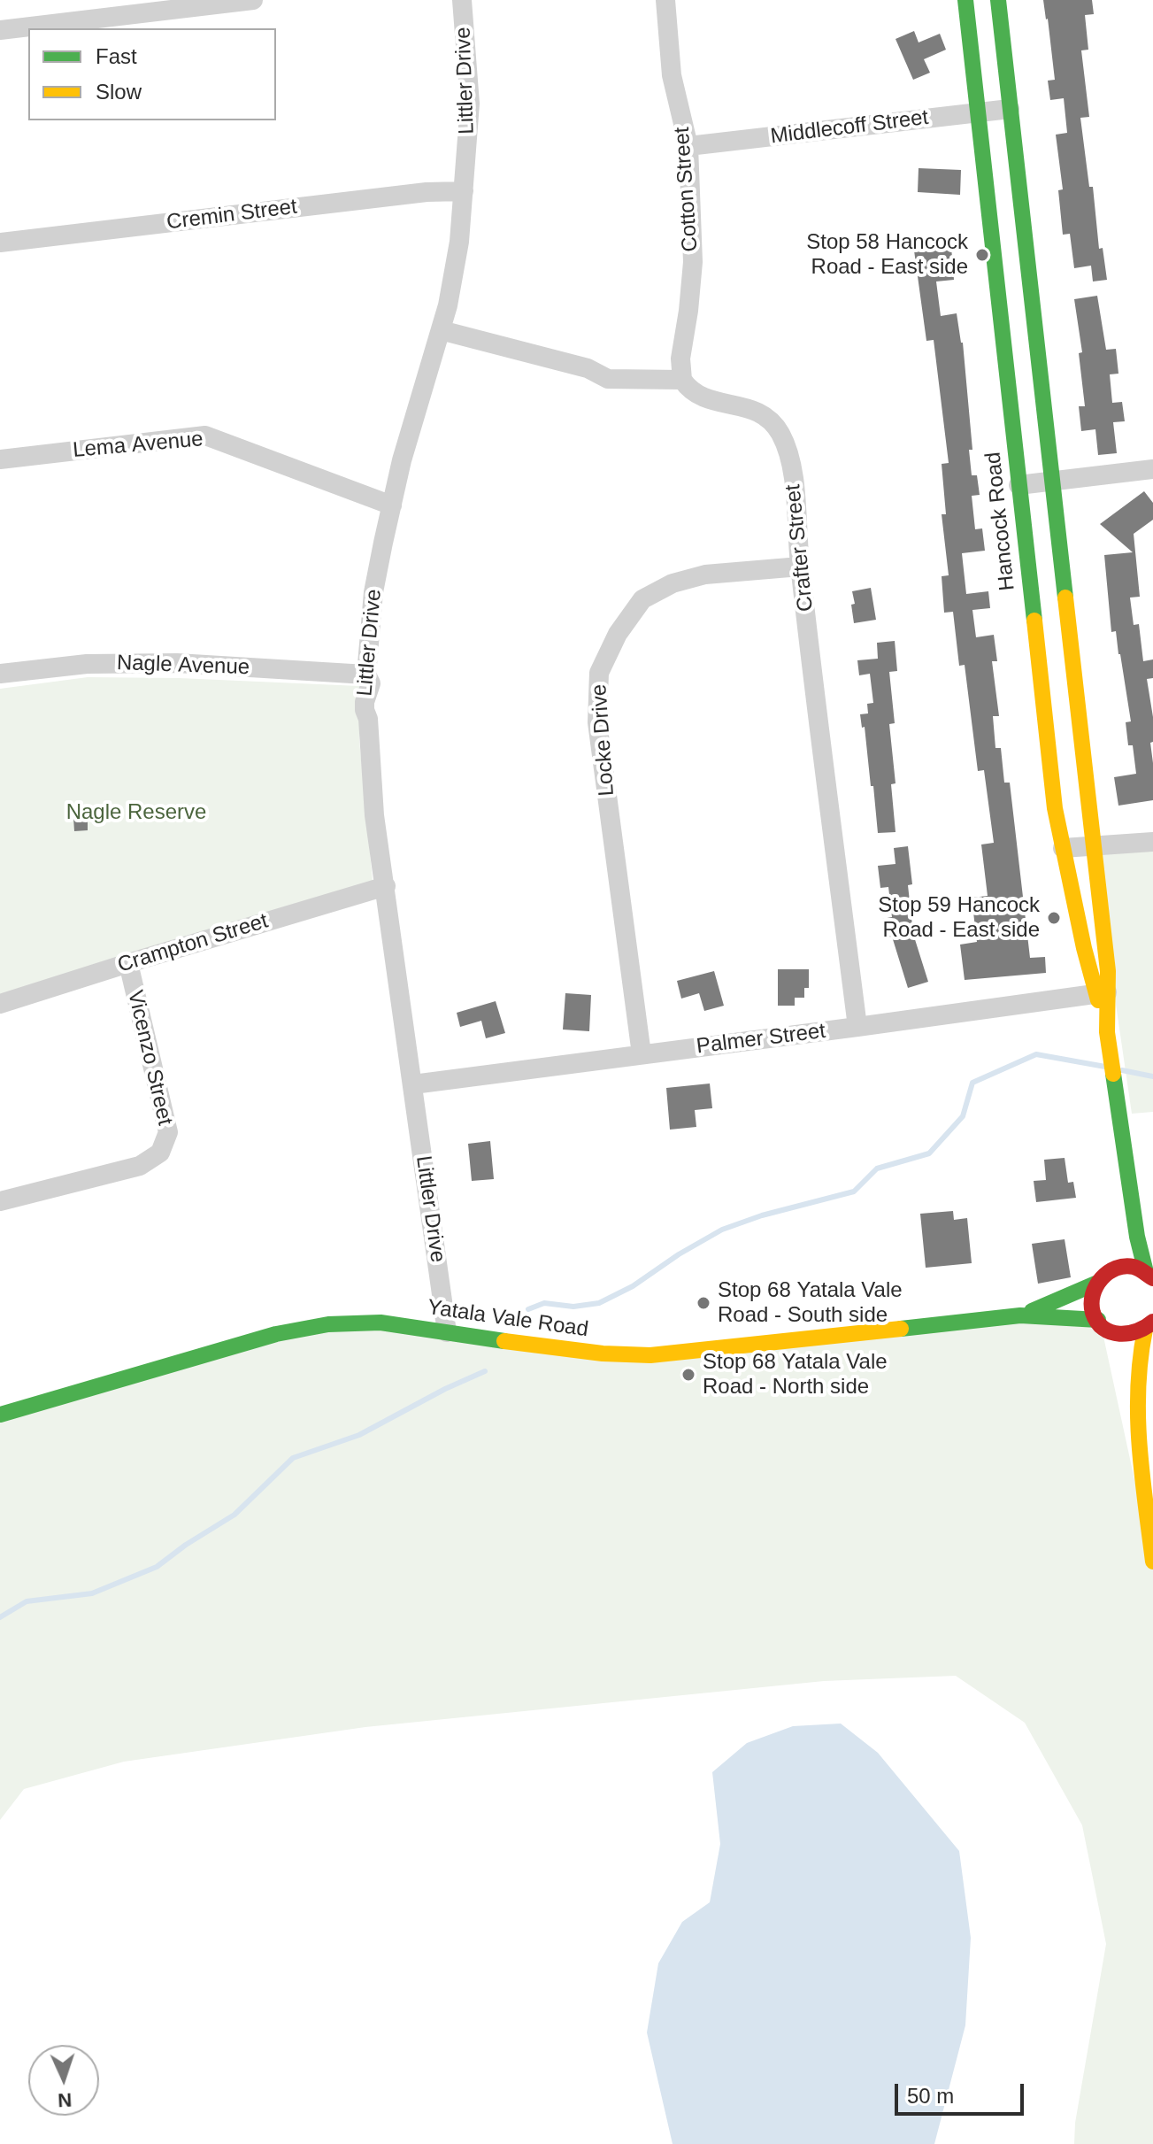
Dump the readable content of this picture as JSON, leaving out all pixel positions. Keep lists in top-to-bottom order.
{
  "streets": {
    "main road": ["Hancock Road", "Yatala Vale Road"],
    "street": [
      "Littler Drive",
      "Middlecoff Street",
      "Cotton Street",
      "Cremin Street",
      "Lema Avenue",
      "Crafter Street",
      "Nagle Avenue",
      "Locke Drive",
      "Crampton Street",
      "Palmer Street",
      "Vicenzo Street"
    ]
  },
  "crossings": [
    ["Littler Drive", "Cremin Street"],
    ["Littler Drive", "Lema Avenue"],
    ["Littler Drive", "Nagle Avenue"],
    ["Littler Drive", "Crampton Street"],
    ["Littler Drive", "Palmer Street"],
    ["Littler Drive", "Yatala Vale Road"],
    ["Middlecoff Street", "Cotton Street"],
    ["Middlecoff Street", "Hancock Road"],
    ["Cotton Street", "Crafter Street"],
    ["Hancock Road", "Palmer Street"],
    ["Hancock Road", "Yatala Vale Road"],
    ["Crafter Street", "Locke Drive"],
    ["Crafter Street", "Palmer Street"],
    ["Locke Drive", "Palmer Street"],
    ["Crampton Street", "Vicenzo Street"]
  ],
  "parks": ["Nagle Reserve"],
  "places": [
    "Stop 58 Hancock Road - East side",
    "Stop 59 Hancock Road - East side",
    "Stop 68 Yatala Vale Road - South side",
    "Stop 68 Yatala Vale Road - North side"
  ],
  "legend": ["Fast", "Slow"],
  "scale_bar": "50 m",
  "north": "bottom"
}
